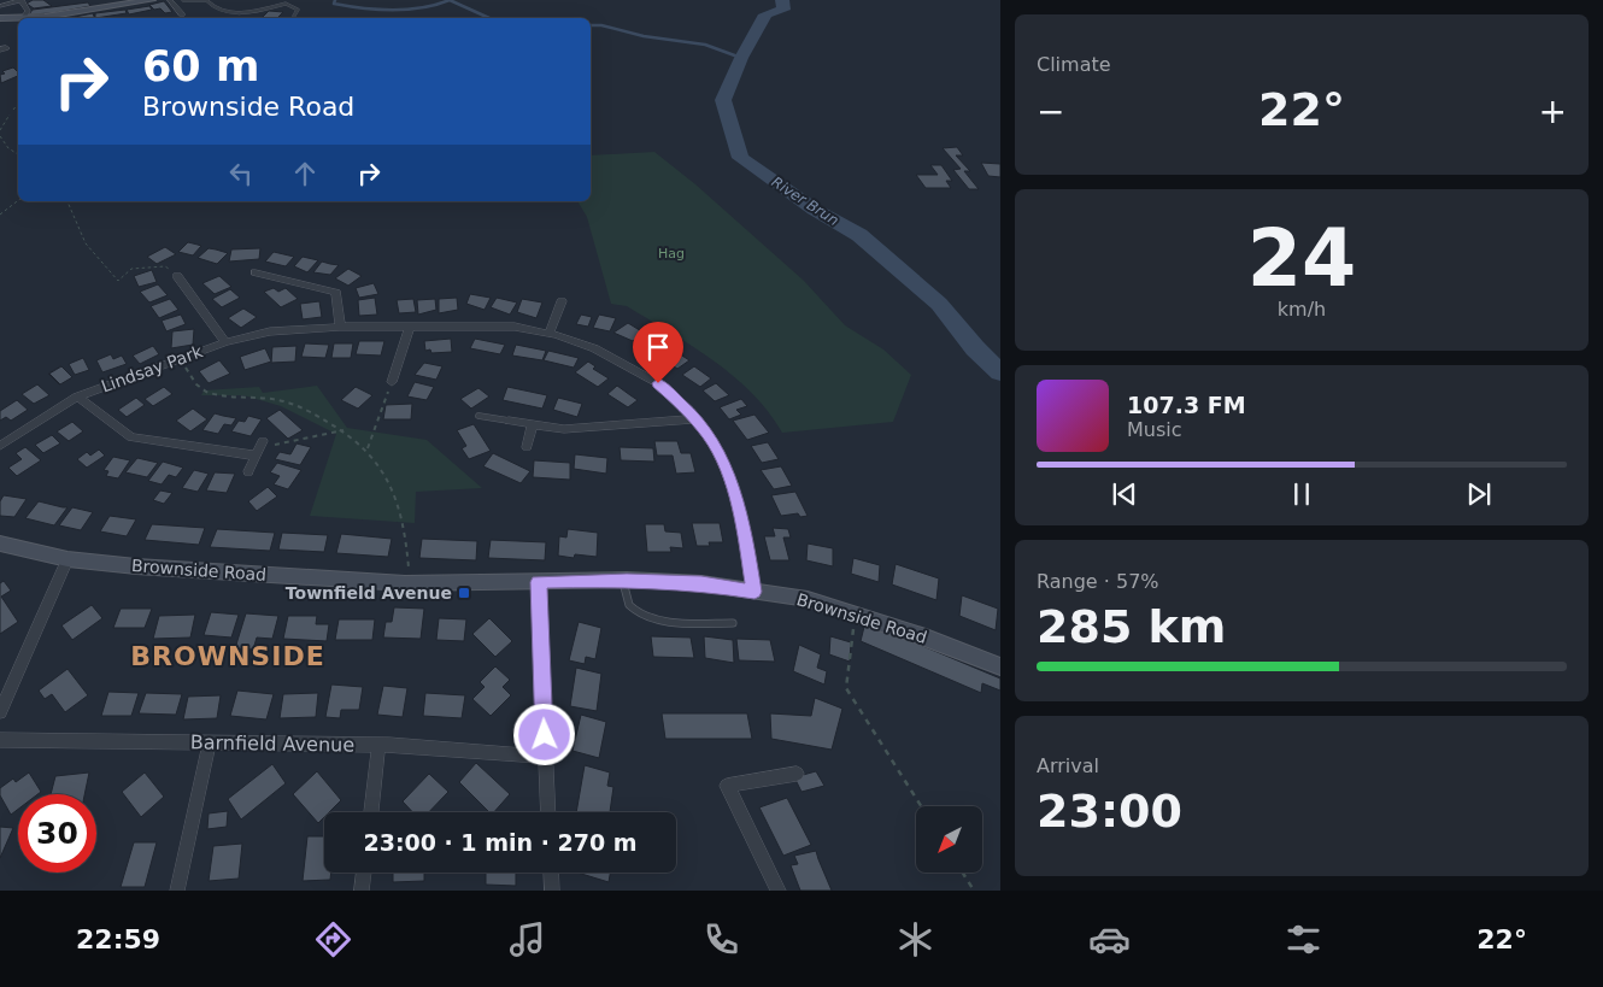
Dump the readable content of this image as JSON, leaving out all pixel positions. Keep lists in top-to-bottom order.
{
  "streets": {
    "street": ["Lindsay Park", "Brownside Road", "Barnfield Avenue"]
  },
  "crossings": [
    ["Lindsay Park", "Brownside Road"]
  ],
  "districts": ["BROWNSIDE"],
  "water": ["River Brun"],
  "parks": ["Hag"],
  "places": {
    "transit": ["Townfield Avenue"]
  },
  "north": "bottom left",
  "page": {
    "tile": [
      "Climate",
      ["24", "km/h"],
      ["Range · 57%", "285 km"],
      ["Arrival", "23:00"]
    ],
    "turn": ["60 m", "Brownside Road"],
    "heat": ["−", "22°", "+"],
    "song": ["107.3 FM", "Music"],
    "limit": "30",
    "trip": "23:00 · 1 min · 270 m",
    "tabs": ["22:59", "22°"]
  }
}
